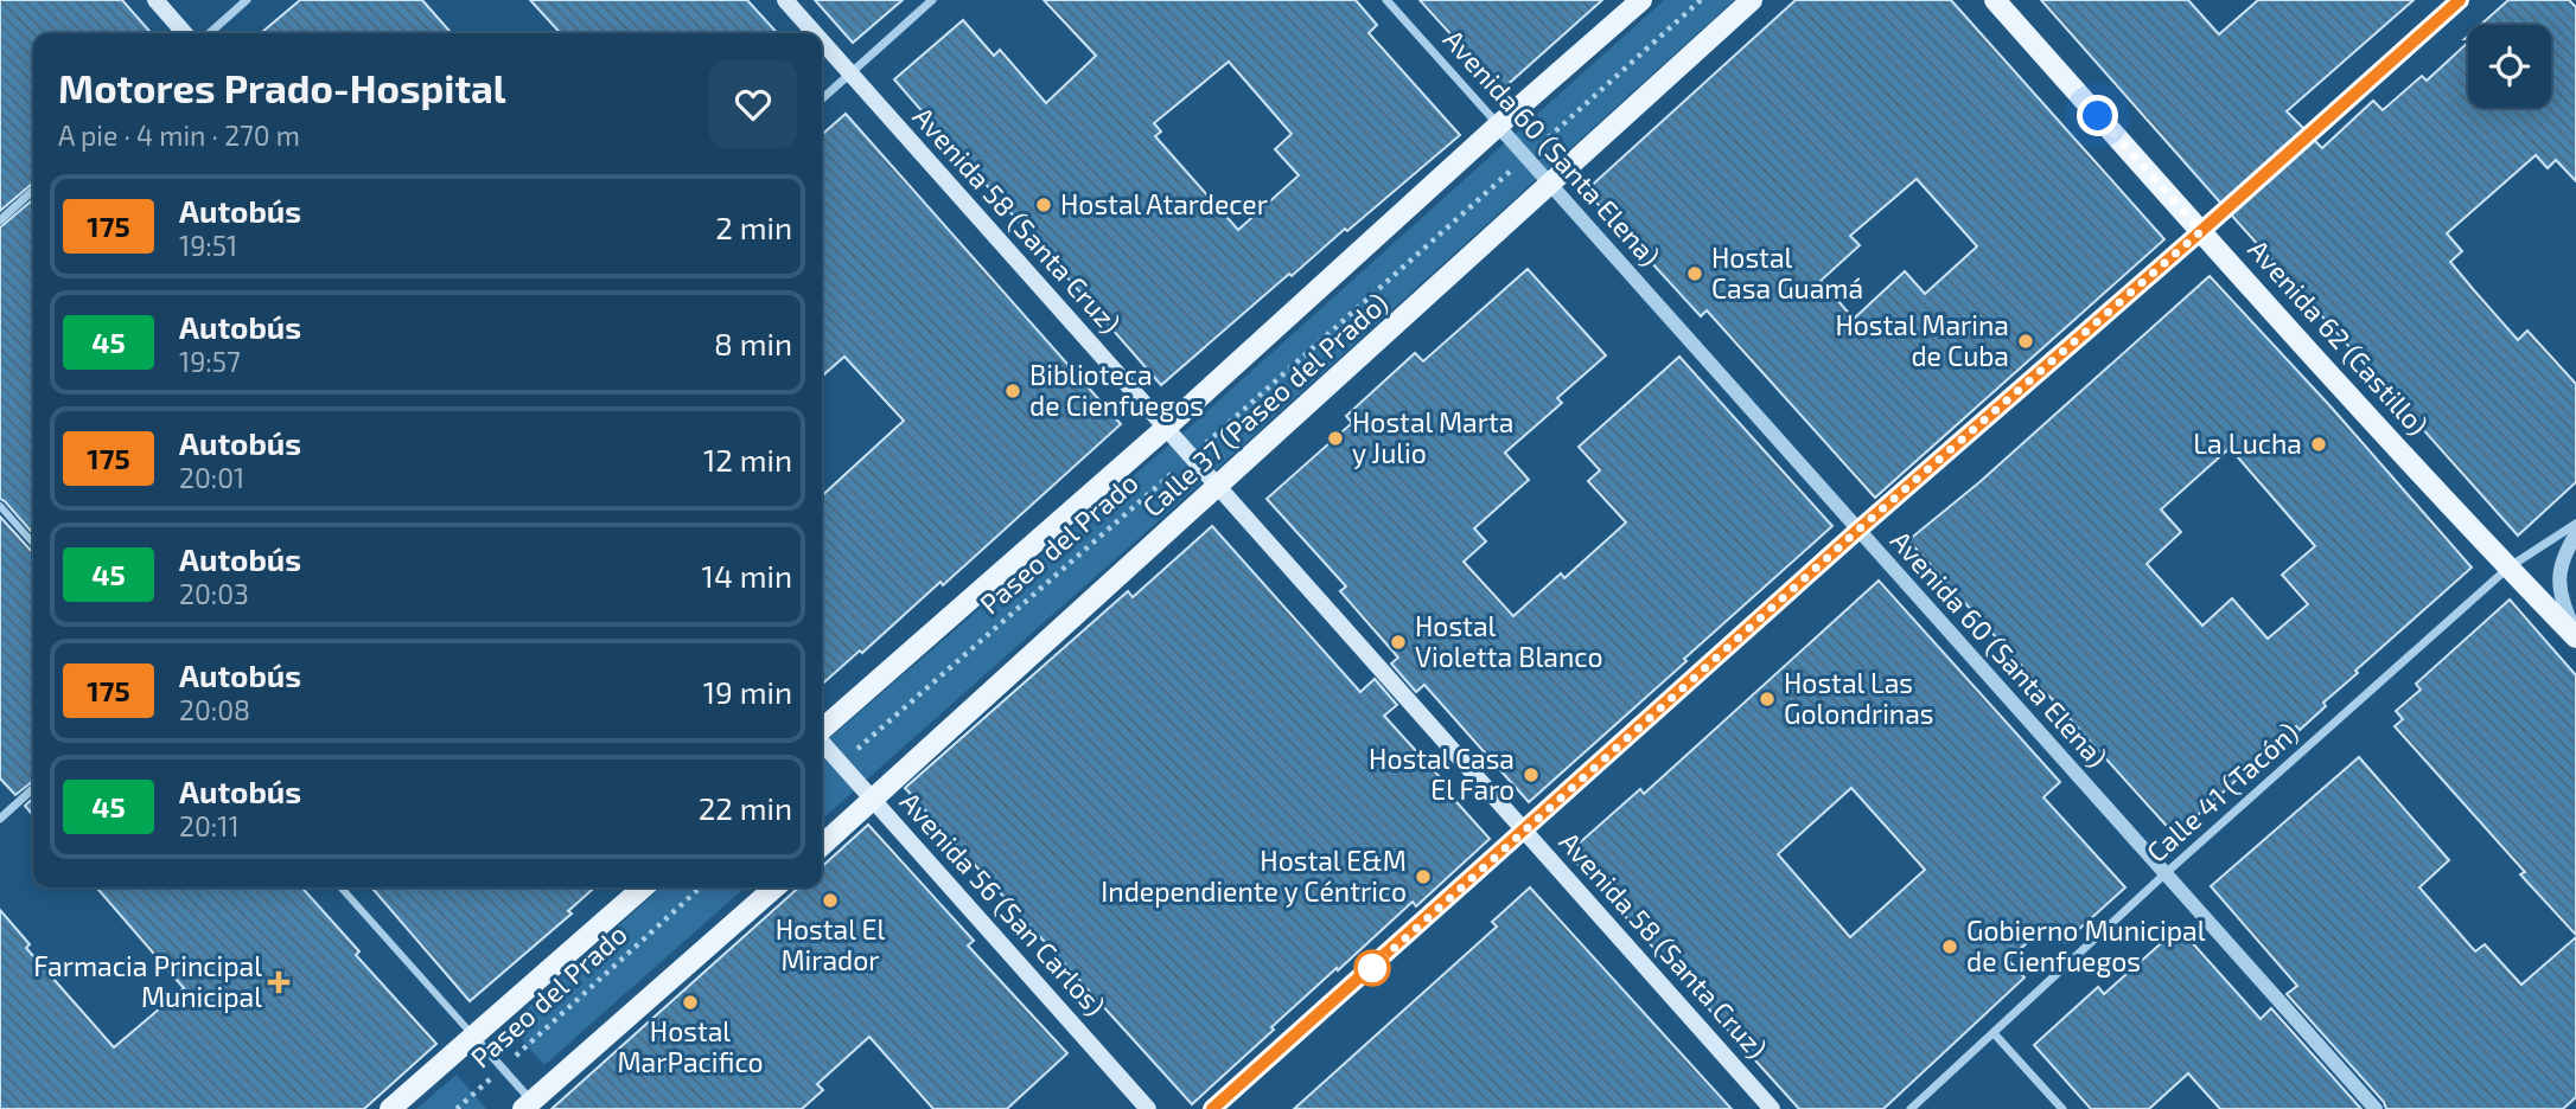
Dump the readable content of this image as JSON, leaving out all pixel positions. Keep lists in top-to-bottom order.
{
  "streets": {
    "main road": [
      "Avenida 58 (Santa Cruz)",
      "Avenida 62 (Castillo)",
      "Calle 37 (Paseo del Prado)",
      "Avenida 56 (San Carlos)"
    ],
    "street": ["Avenida 60 (Santa Elena)", "Calle 41 (Tacón)"],
    "path": ["Paseo del Prado"]
  },
  "crossings": [
    ["Avenida 60 (Santa Elena)", "Calle 37 (Paseo del Prado)"],
    ["Avenida 60 (Santa Elena)", "Paseo del Prado"],
    ["Avenida 60 (Santa Elena)", "Calle 41 (Tacón)"],
    ["Avenida 58 (Santa Cruz)", "Calle 37 (Paseo del Prado)"],
    ["Avenida 58 (Santa Cruz)", "Paseo del Prado"],
    ["Avenida 62 (Castillo)", "Calle 41 (Tacón)"],
    ["Calle 37 (Paseo del Prado)", "Avenida 56 (San Carlos)"],
    ["Paseo del Prado", "Avenida 56 (San Carlos)"]
  ],
  "places": {
    "other": [
      "Hostal Atardecer",
      "Hostal Casa Guamá",
      "Hostal Marina de Cuba",
      "Biblioteca de Cienfuegos",
      "Hostal Marta y Julio",
      "La Lucha",
      "Hostal Violetta Blanco",
      "Hostal Las Golondrinas",
      "Hostal Casa El Faro",
      "Hostal E&M Independiente y Céntrico",
      "Hostal El Mirador",
      "Gobierno Municipal de Cienfuegos",
      "Hostal MarPacifico"
    ],
    "health": ["Farmacia Principal Municipal"]
  },
  "lines": ["bus line 175"],
  "page": {
    "heading": ["Motores Prado-Hospital", "A pie · 4 min · 270 m"],
    "list": [
      {
        "mark": "175",
        "name": "Autobús",
        "note": "19:51",
        "value": "2 min"
      },
      {
        "mark": "45",
        "name": "Autobús",
        "note": "19:57",
        "value": "8 min"
      },
      {
        "mark": "175",
        "name": "Autobús",
        "note": "20:01",
        "value": "12 min"
      },
      {
        "mark": "45",
        "name": "Autobús",
        "note": "20:03",
        "value": "14 min"
      },
      {
        "mark": "175",
        "name": "Autobús",
        "note": "20:08",
        "value": "19 min"
      },
      {
        "mark": "45",
        "name": "Autobús",
        "note": "20:11",
        "value": "22 min"
      }
    ]
  }
}
